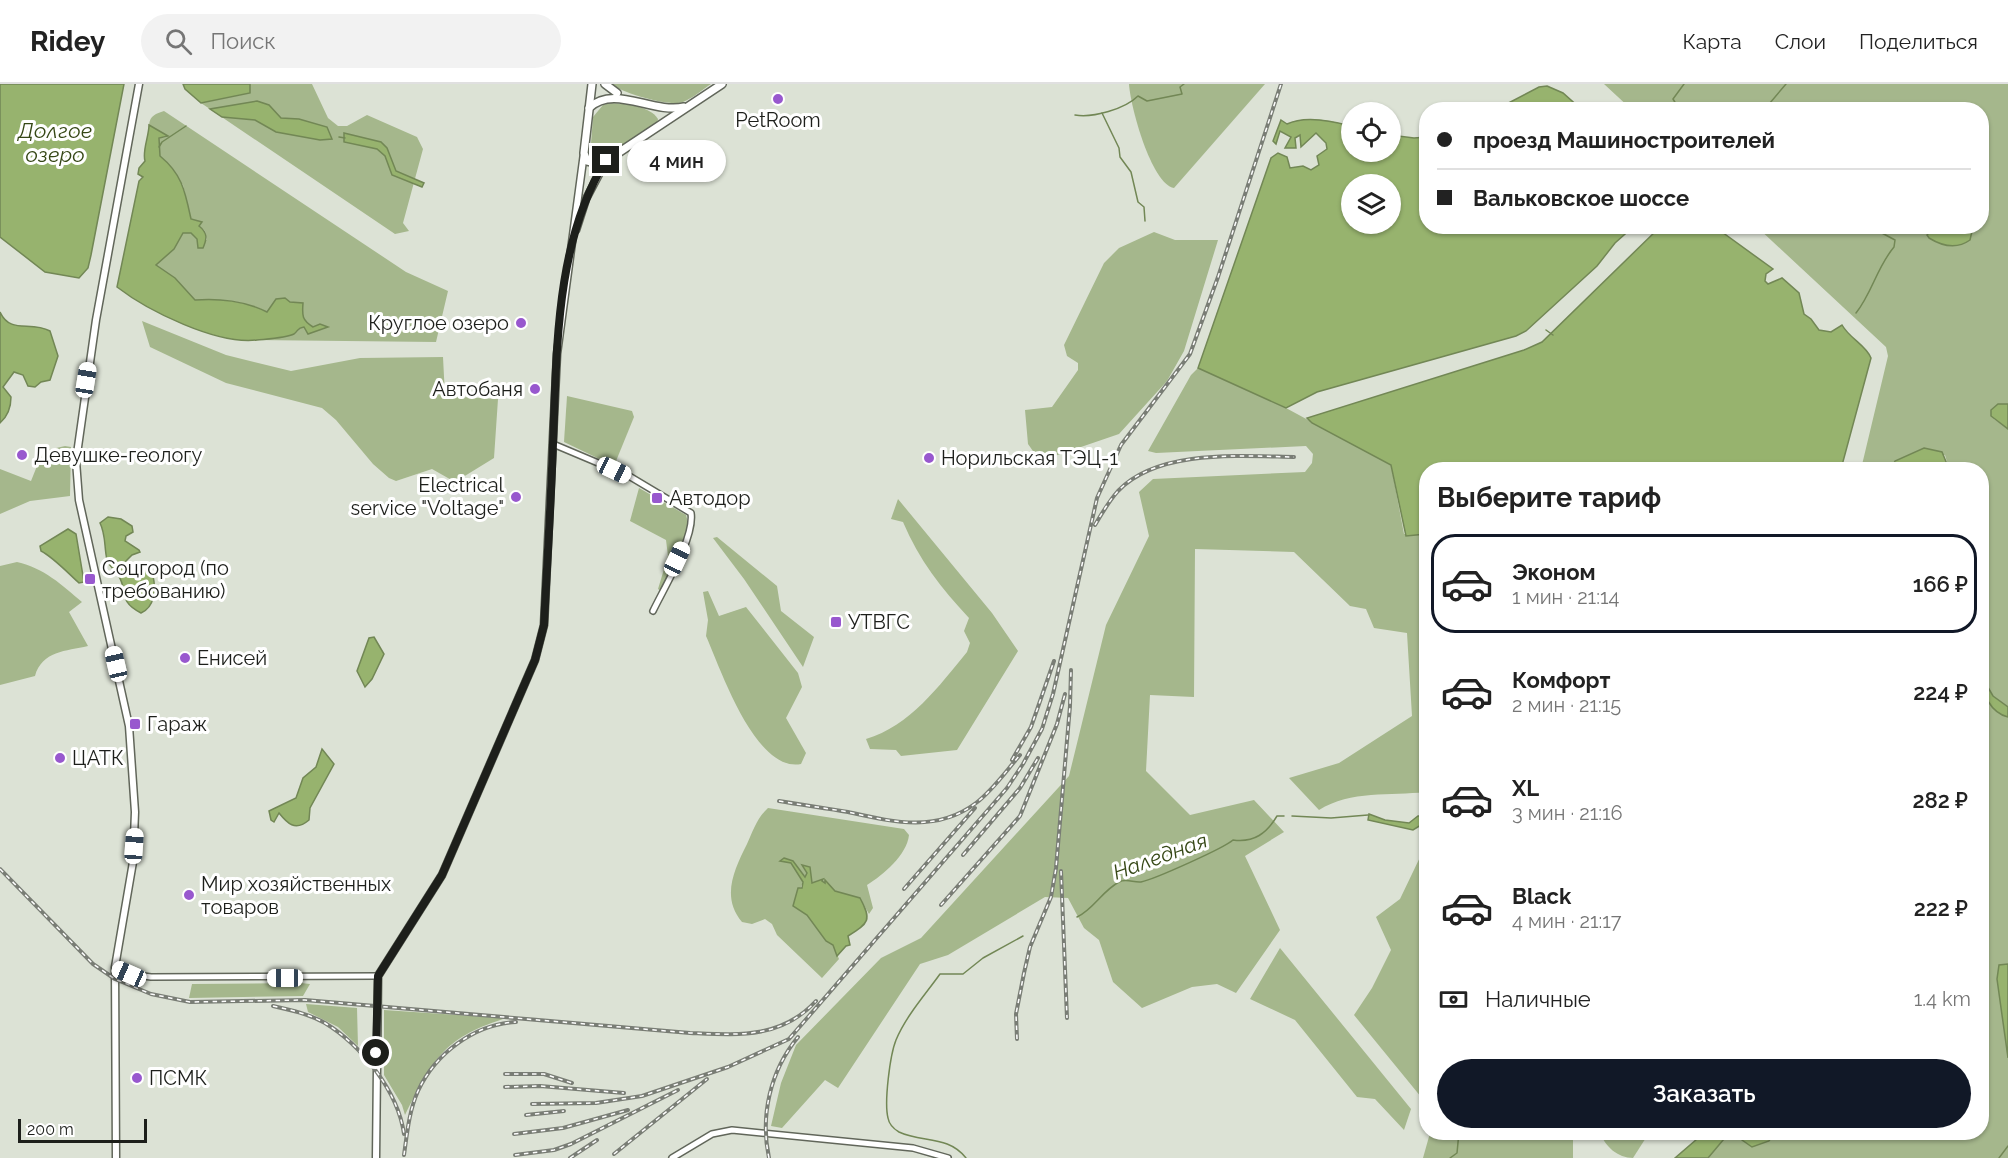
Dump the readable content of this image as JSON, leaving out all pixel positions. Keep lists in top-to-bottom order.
{
  "water": ["Долгое озеро", "Наледная"],
  "places": {
    "other": [
      "PetRoom",
      "Круглое озеро",
      "Автобаня",
      "Девушке-геологу",
      "Норильская ТЭЦ-1",
      "Electrical service \"Voltage\"",
      "Енисей",
      "ЦАТК",
      "Мир хозяйственных товаров",
      "ПСМК"
    ],
    "transit": [
      "Автодор",
      "Соцгород (по требованию)",
      "УТВГС",
      "Гараж"
    ]
  },
  "scale_bar": "200 m",
  "page": {
    "header": "Ridey",
    "search": "Поиск",
    "nav": ["Карта", "Слои", "Поделиться"],
    "banner": ["проезд Машиностроителей", "Вальковское шоссе"],
    "bubble": "4 мин",
    "heading": "Выберите тариф",
    "list": [
      {
        "name": "Эконом",
        "note": "1 мин · 21:14",
        "value": "166 ₽"
      },
      {
        "name": "Комфорт",
        "note": "2 мин · 21:15",
        "value": "224 ₽"
      },
      {
        "name": "XL",
        "note": "3 мин · 21:16",
        "value": "282 ₽"
      },
      {
        "name": "Black",
        "note": "4 мин · 21:17",
        "value": "222 ₽"
      }
    ],
    "pay": ["Наличные", "1.4 km"],
    "buttons": "Заказать",
    "scale": "200 m"
  }
}
